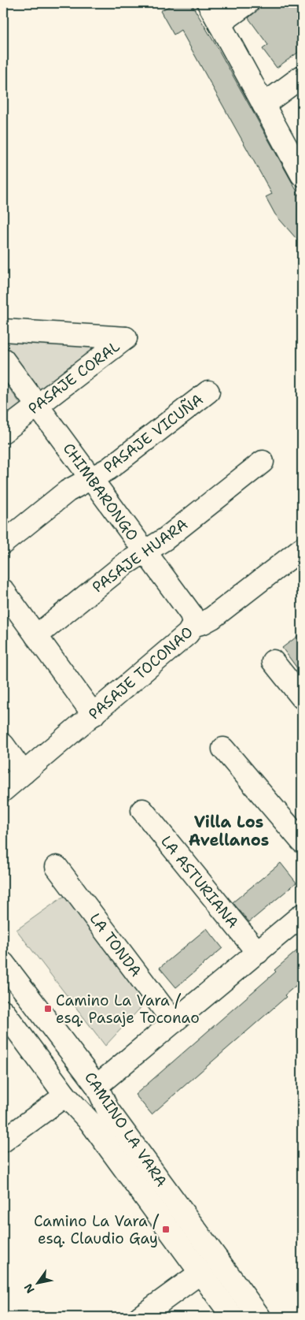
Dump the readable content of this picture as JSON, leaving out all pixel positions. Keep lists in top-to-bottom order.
{
  "streets": {
    "street": [
      "PASAJE CORAL",
      "PASAJE VICUÑA",
      "CHIMBARONGO",
      "PASAJE HUARA",
      "PASAJE TOCONAO",
      "LA ASTURIANA",
      "LA TONDA",
      "CAMINO LA VARA"
    ]
  },
  "crossings": [
    ["PASAJE CORAL", "CHIMBARONGO"],
    ["PASAJE VICUÑA", "CHIMBARONGO"],
    ["CHIMBARONGO", "PASAJE HUARA"],
    ["CHIMBARONGO", "PASAJE TOCONAO"]
  ],
  "districts": ["Villa Los Avellanos"],
  "places": {
    "transit": ["Camino La Vara / esq. Pasaje Toconao", "Camino La Vara / esq. Claudio Gay"]
  },
  "north": "bottom left"
}
